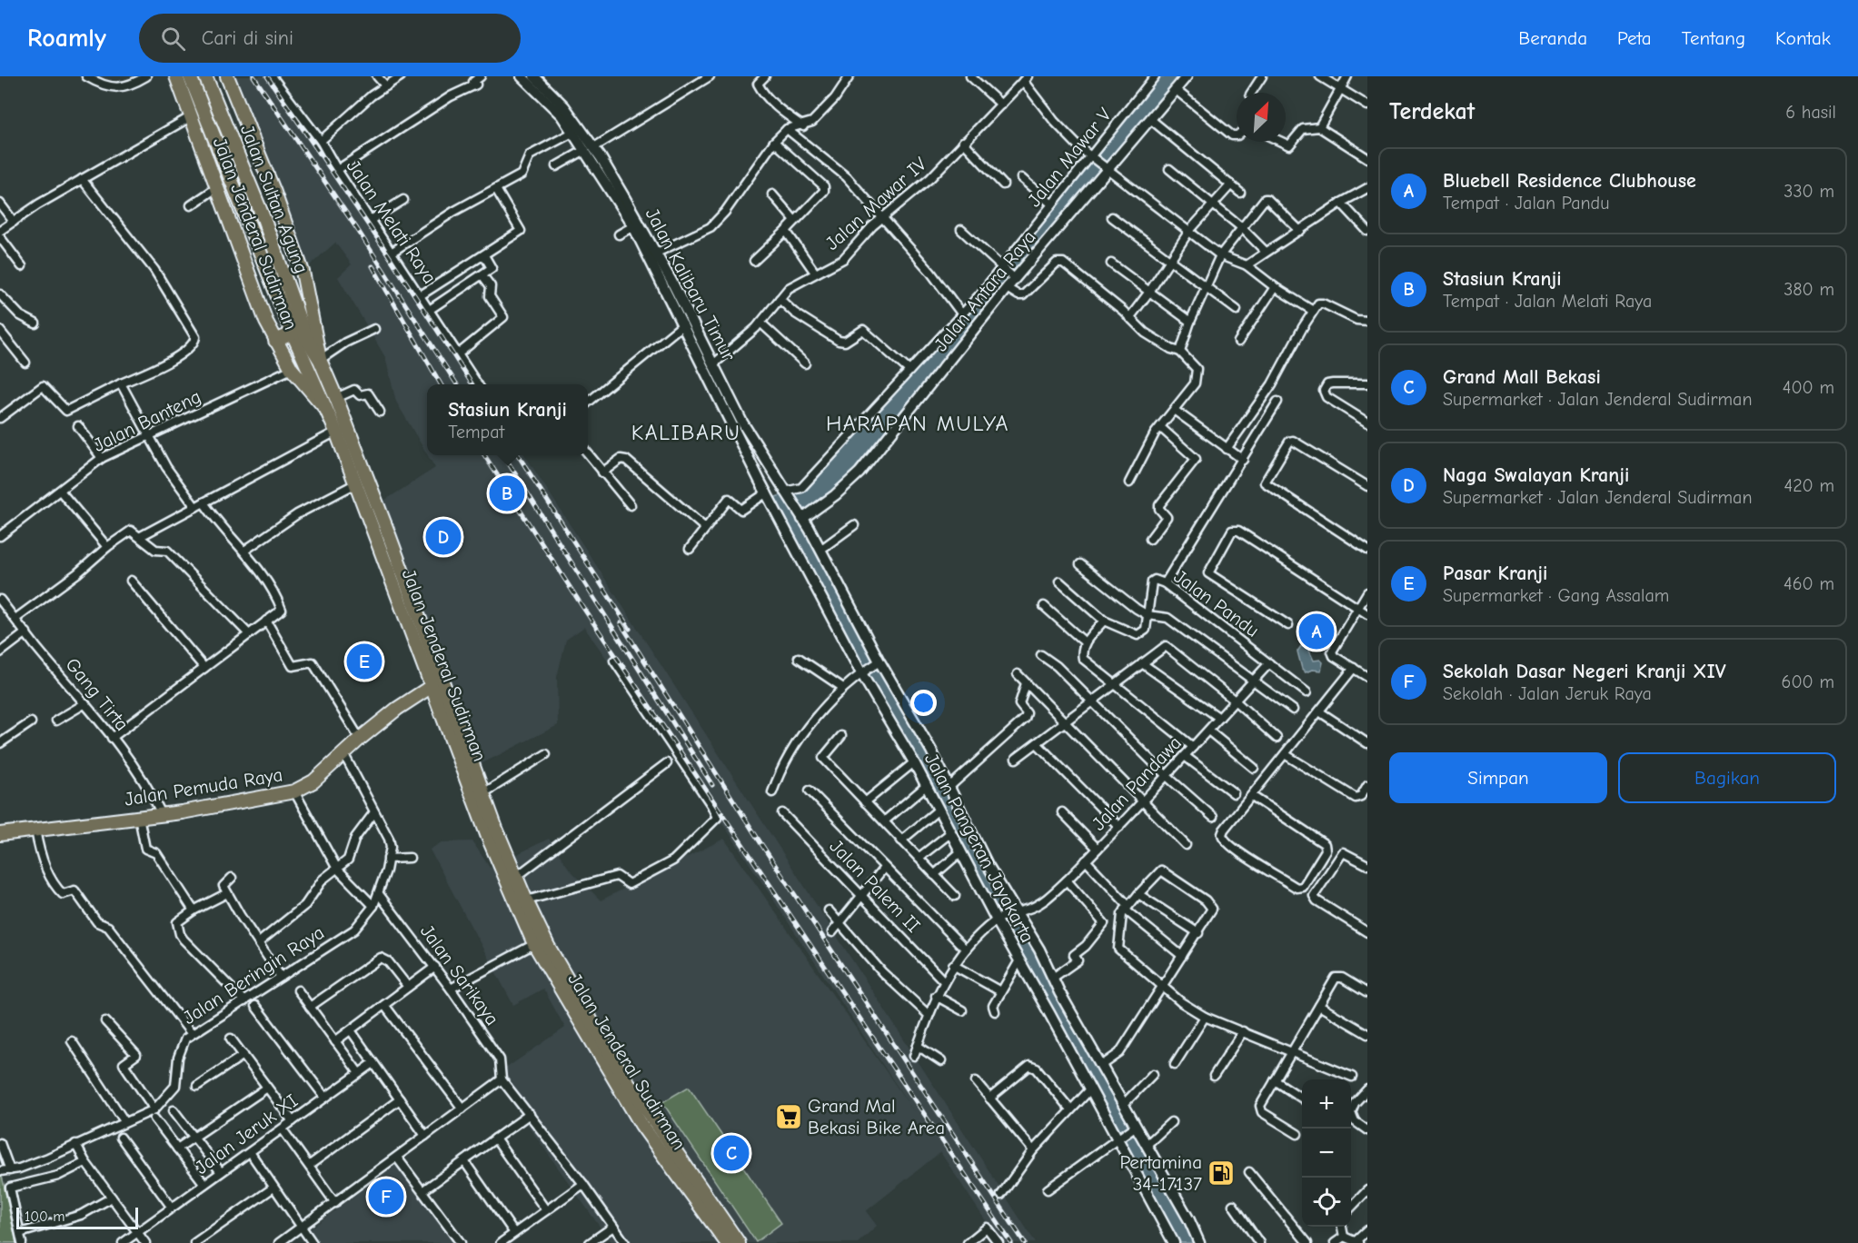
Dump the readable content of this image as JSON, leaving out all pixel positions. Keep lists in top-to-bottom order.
{
  "streets": {
    "main road": ["Jalan Sultan Agung", "Jalan Jenderal Sudirman", "Jalan Pemuda Raya"],
    "street": [
      "Jalan Mawar V",
      "Jalan Mawar IV",
      "Jalan Melati Raya",
      "Jalan Kalibaru Timur",
      "Jalan Antara Raya",
      "Jalan Banteng",
      "Jalan Pandu",
      "Gang Tirta",
      "Jalan Pandawa",
      "Jalan Pangeran Jayakarta",
      "Jalan Palem II",
      "Jalan Beringin Raya",
      "Jalan Sarikaya",
      "Jalan Jeruk XI"
    ]
  },
  "crossings": [
    ["Jalan Mawar V", "Jalan Kalibaru Timur"],
    ["Jalan Sultan Agung", "Jalan Jenderal Sudirman"],
    ["Jalan Mawar IV", "Jalan Kalibaru Timur"],
    ["Jalan Jenderal Sudirman", "Jalan Banteng"],
    ["Jalan Jenderal Sudirman", "Jalan Pemuda Raya"],
    ["Jalan Kalibaru Timur", "Jalan Antara Raya"],
    ["Jalan Kalibaru Timur", "Jalan Pangeran Jayakarta"],
    ["Jalan Antara Raya", "Jalan Pangeran Jayakarta"],
    ["Jalan Pandu", "Jalan Pandawa"],
    ["Gang Tirta", "Jalan Pemuda Raya"],
    ["Jalan Pandawa", "Jalan Pangeran Jayakarta"],
    ["Jalan Pemuda Raya", "Jalan Beringin Raya"],
    ["Jalan Beringin Raya", "Jalan Sarikaya"]
  ],
  "districts": ["HARAPAN MULYA", "KALIBARU"],
  "places": {
    "supermarket": ["Grand Mal Bekasi Bike Area"],
    "fuel station": ["Pertamina 34-17137"]
  },
  "scale_bar": "100 m",
  "north": "top right",
  "page": {
    "header": "Roamly",
    "search": "Cari di sini",
    "nav": [
      "Beranda",
      "Peta",
      "Tentang",
      "Kontak"
    ],
    "heading": ["Terdekat", "6 hasil"],
    "list": [
      {
        "mark": "A",
        "name": "Bluebell Residence Clubhouse",
        "note": "Tempat · Jalan Pandu",
        "value": "330 m"
      },
      {
        "mark": "B",
        "name": "Stasiun Kranji",
        "note": "Tempat · Jalan Melati Raya",
        "value": "380 m"
      },
      {
        "mark": "C",
        "name": "Grand Mall Bekasi",
        "note": "Supermarket · Jalan Jenderal Sudirman",
        "value": "400 m"
      },
      {
        "mark": "D",
        "name": "Naga Swalayan Kranji",
        "note": "Supermarket · Jalan Jenderal Sudirman",
        "value": "420 m"
      },
      {
        "mark": "E",
        "name": "Pasar Kranji",
        "note": "Supermarket · Gang Assalam",
        "value": "460 m"
      },
      {
        "mark": "F",
        "name": "Sekolah Dasar Negeri Kranji XIV",
        "note": "Sekolah · Jalan Jeruk Raya",
        "value": "600 m"
      }
    ],
    "popup": ["Stasiun Kranji", "Tempat"],
    "pins": [
      "B",
      "D",
      "A",
      "E",
      "C",
      "F"
    ],
    "buttons": ["Simpan", "Bagikan"],
    "map_buttons": ["+", "−"],
    "scale": "100 m"
  }
}
